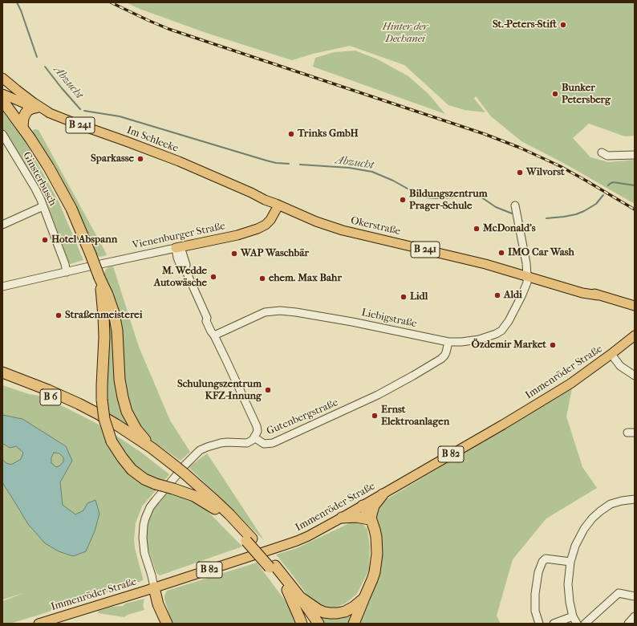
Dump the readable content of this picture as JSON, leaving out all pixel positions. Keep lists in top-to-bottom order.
{
  "streets": {
    "highway": ["B 6"],
    "main road": [
      "B 241",
      "Im Schleeke",
      "Okerstraße",
      "Vienenburger Straße",
      "Immenröder Straße",
      "B 82"
    ],
    "street": ["Ginsterbusch", "Liebigstraße", "Gutenbergstraße"]
  },
  "crossings": [
    ["Im Schleeke", "Okerstraße"],
    ["Im Schleeke", "Vienenburger Straße"],
    ["Ginsterbusch", "Vienenburger Straße"],
    ["Okerstraße", "Vienenburger Straße"],
    ["Okerstraße", "Liebigstraße"],
    ["Vienenburger Straße", "Gutenbergstraße"],
    ["Liebigstraße", "Gutenbergstraße"]
  ],
  "water": ["Abzucht"],
  "parks": ["Hinter der Dechanei"],
  "places": [
    "St.-Peters-Stift",
    "Bunker Petersberg",
    "Trinks GmbH",
    "Sparkasse",
    "Wilvorst",
    "Bildungszentrum Prager-Schule",
    "McDonald's",
    "Hotel Abspann",
    "IMO Car Wash",
    "WAP Waschbär",
    "M. Wedde Autowäsche",
    "ehem. Max Bahr",
    "Aldi",
    "Lidl",
    "Straßenmeisterei",
    "Özdemir Market",
    "Schulungszentrum KFZ-Innung",
    "Ernst Elektroanlagen"
  ]
}
